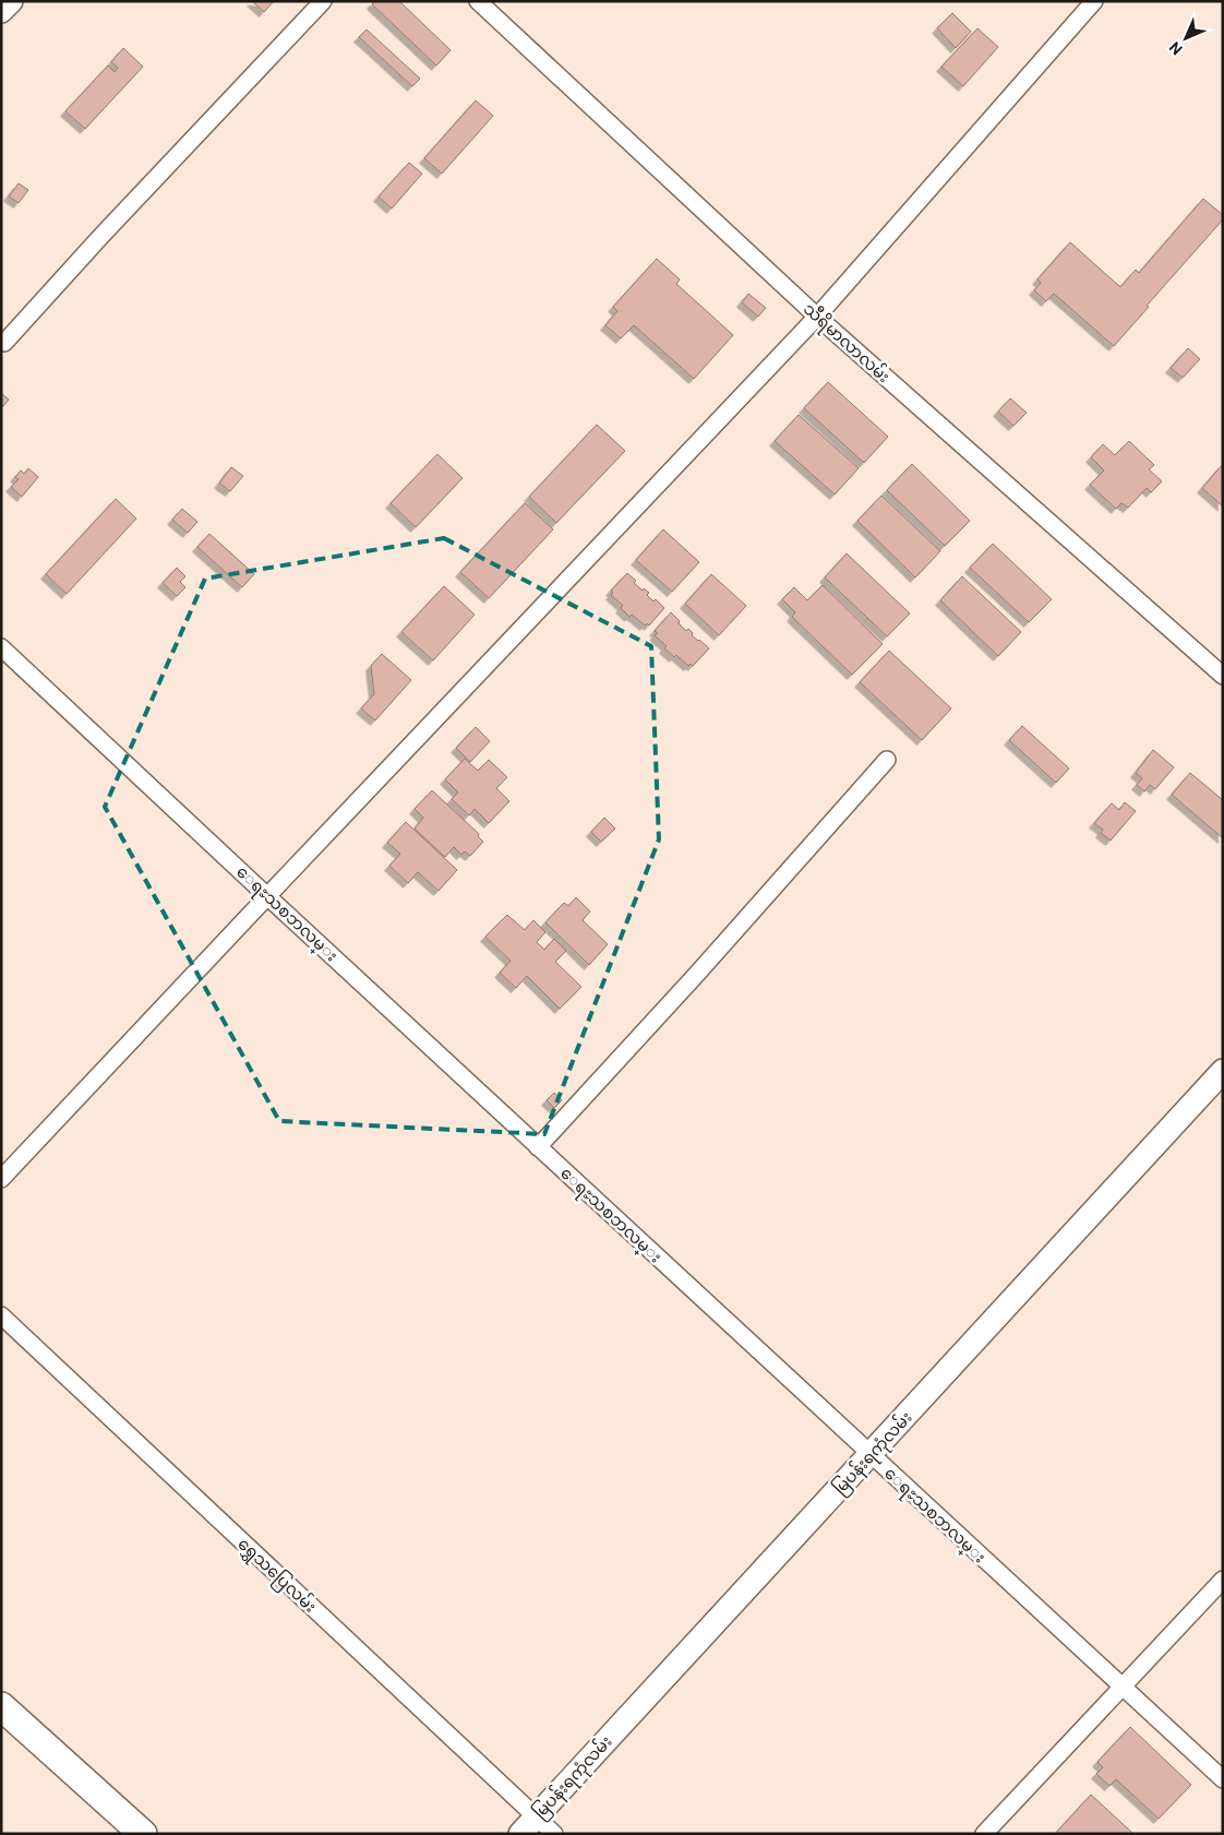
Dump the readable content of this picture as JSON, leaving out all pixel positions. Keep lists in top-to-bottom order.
{
  "streets": {
    "street": [
      "သီရိမာလာလမ်း",
      "ေရႊသစၥာလမ္း",
      "မြပန်းရကုံလမ်း",
      "ရွှေသပြေလမ်း"
    ]
  },
  "crossings": [
    ["ေရႊသစၥာလမ္း", "မြပန်းရကုံလမ်း"],
    ["မြပန်းရကုံလမ်း", "ရွှေသပြေလမ်း"]
  ],
  "north": "bottom left"
}
